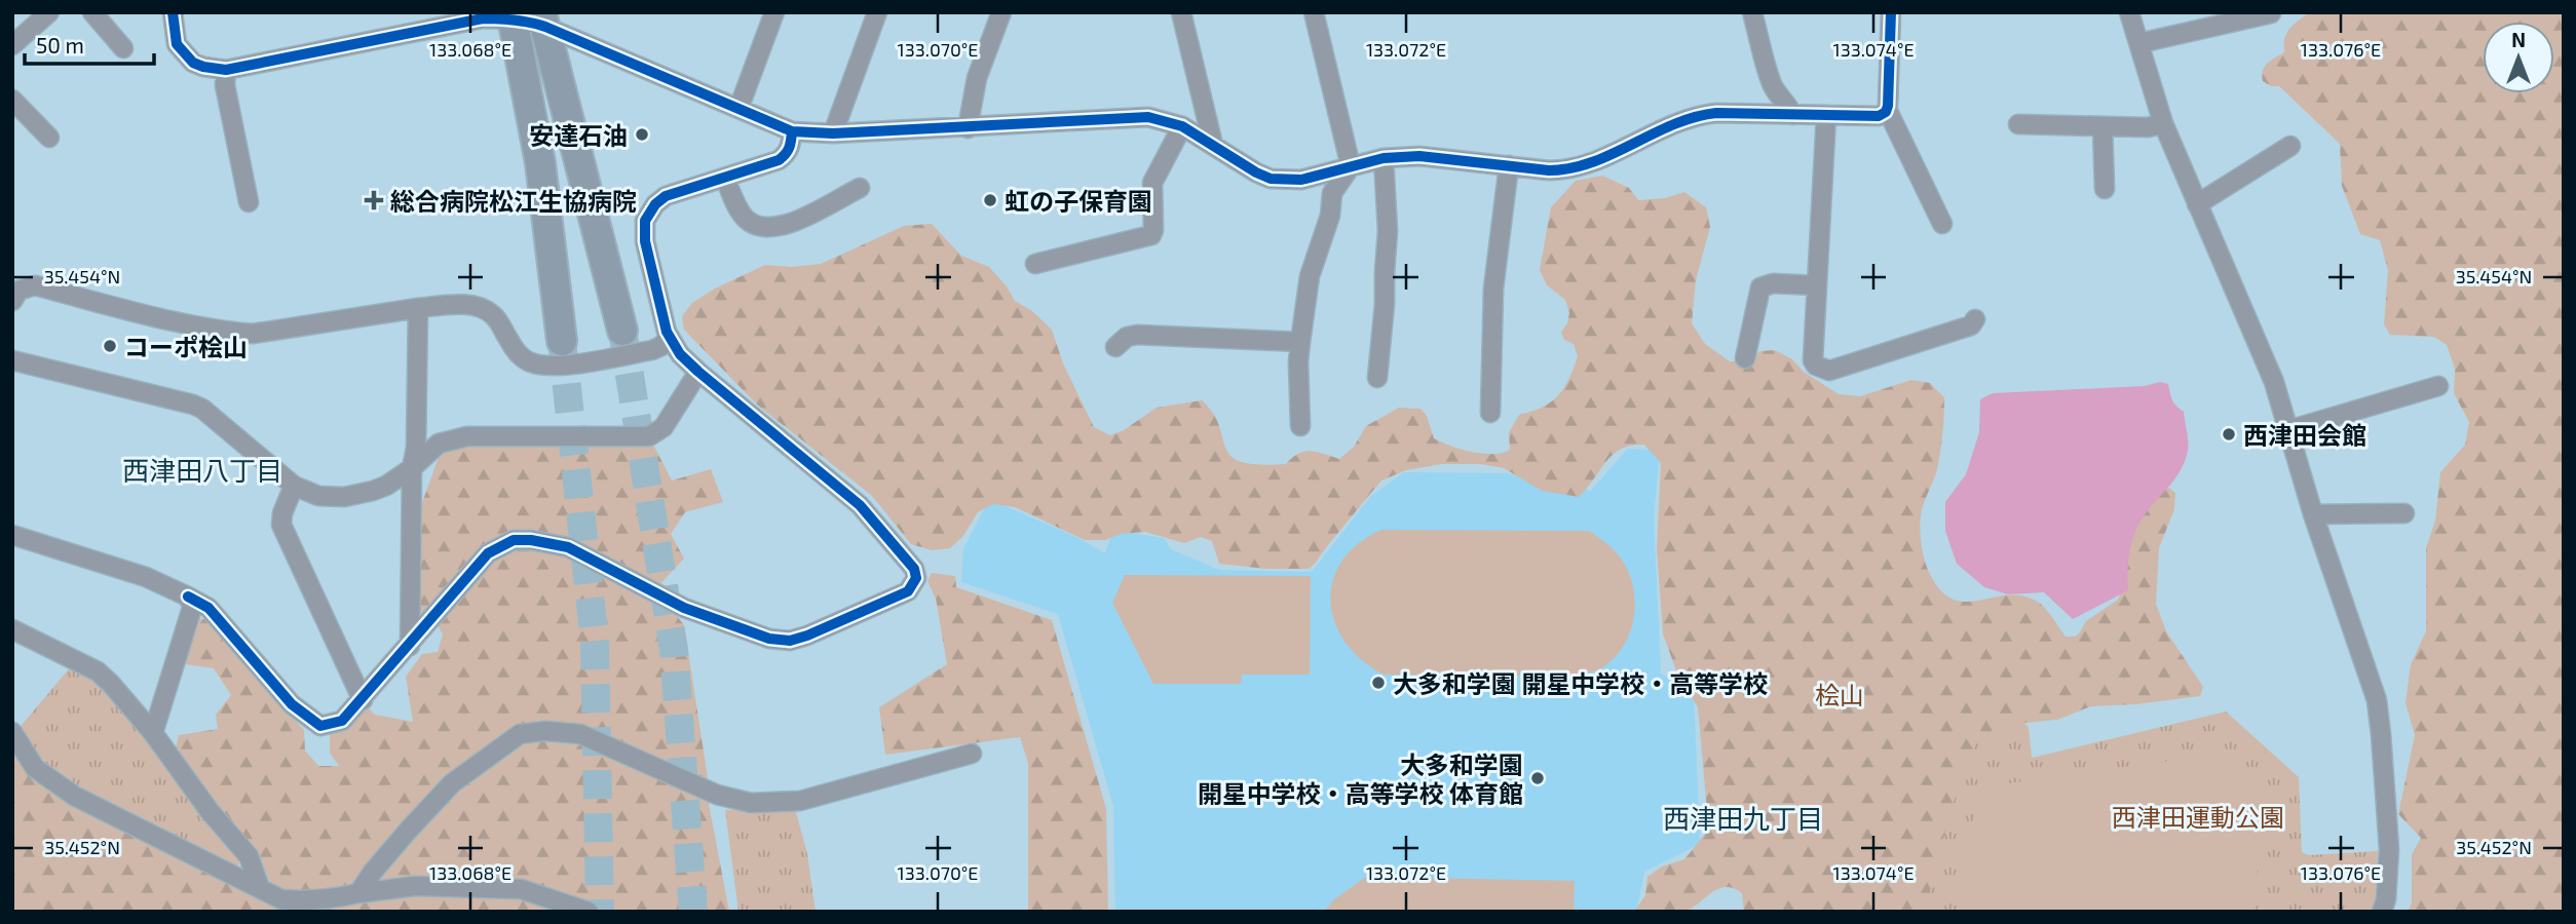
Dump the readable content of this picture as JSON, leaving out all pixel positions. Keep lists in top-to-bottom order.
{
  "districts": ["西津田八丁目", "西津田九丁目"],
  "parks": ["桧山", "西津田運動公園"],
  "places": {
    "other": [
      "安達石油",
      "虹の子保育園",
      "コーポ桧山",
      "西津田会館",
      "大多和学園 開星中学校・高等学校",
      "大多和学園 開星中学校・高等学校 体育館"
    ],
    "health": ["総合病院松江生協病院"]
  },
  "scale_bar": "50 m",
  "north": "top",
  "coordinates": [
    "133.068°E",
    "133.070°E",
    "133.072°E",
    "133.074°E",
    "133.076°E",
    "35.454°N",
    "35.452°N"
  ]
}
